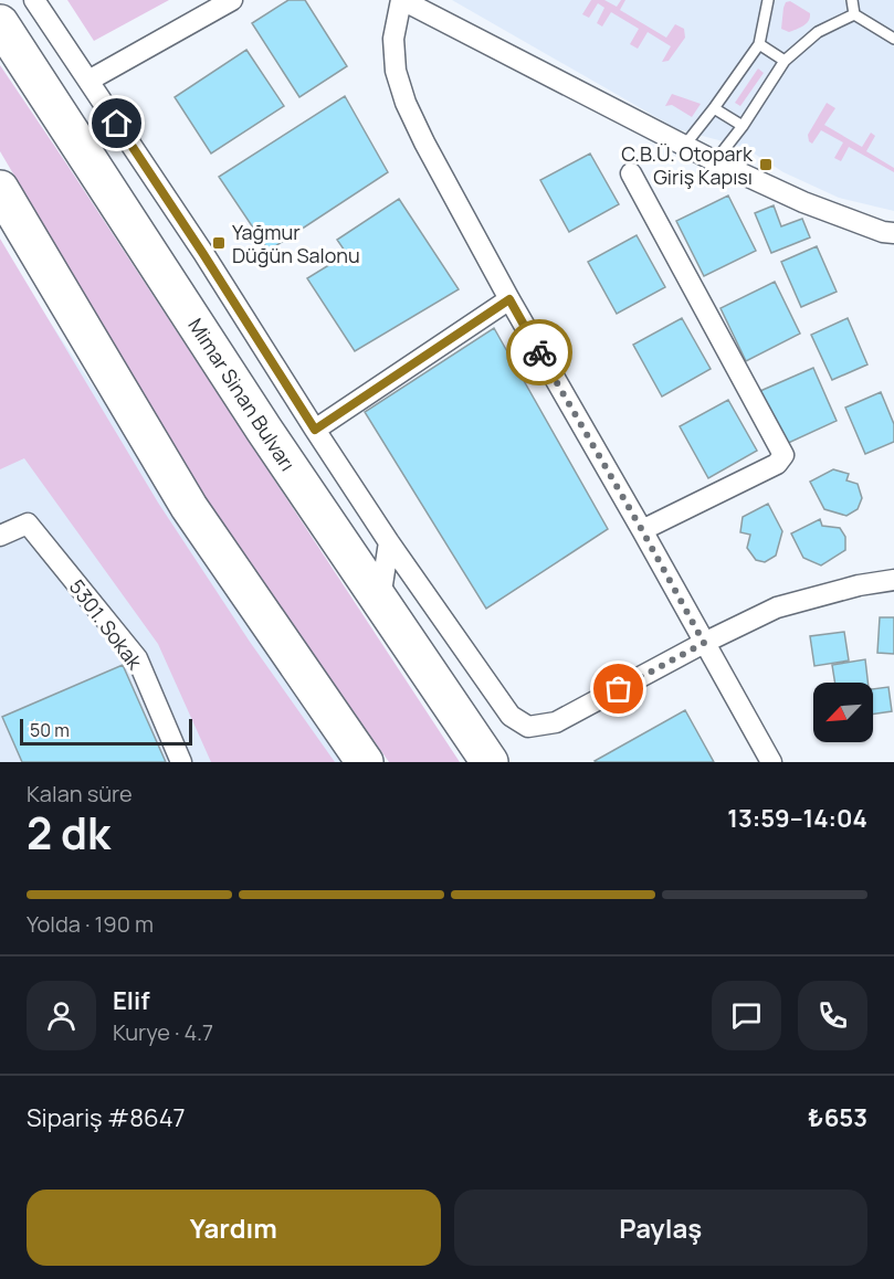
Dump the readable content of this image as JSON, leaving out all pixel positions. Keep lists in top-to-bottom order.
{
  "streets": {
    "highway": ["Mimar Sinan Bulvarı"],
    "street": ["5301. Sokak"]
  },
  "places": {
    "transit": ["C.B.Ü. Otopark Giriş Kapısı", "Yağmur Düğün Salonu"]
  },
  "scale_bar": "50 m",
  "north": "bottom left",
  "page": {
    "scale": "50 m",
    "heading": ["2 dk", "Kalan süre", "13:59–14:04"],
    "panel": [
      "Elif",
      "Kurye · 4.7",
      "Sipariş #8647",
      "₺653"
    ],
    "bar": "Yolda · 190 m",
    "buttons": ["Yardım", "Paylaş"]
  }
}
